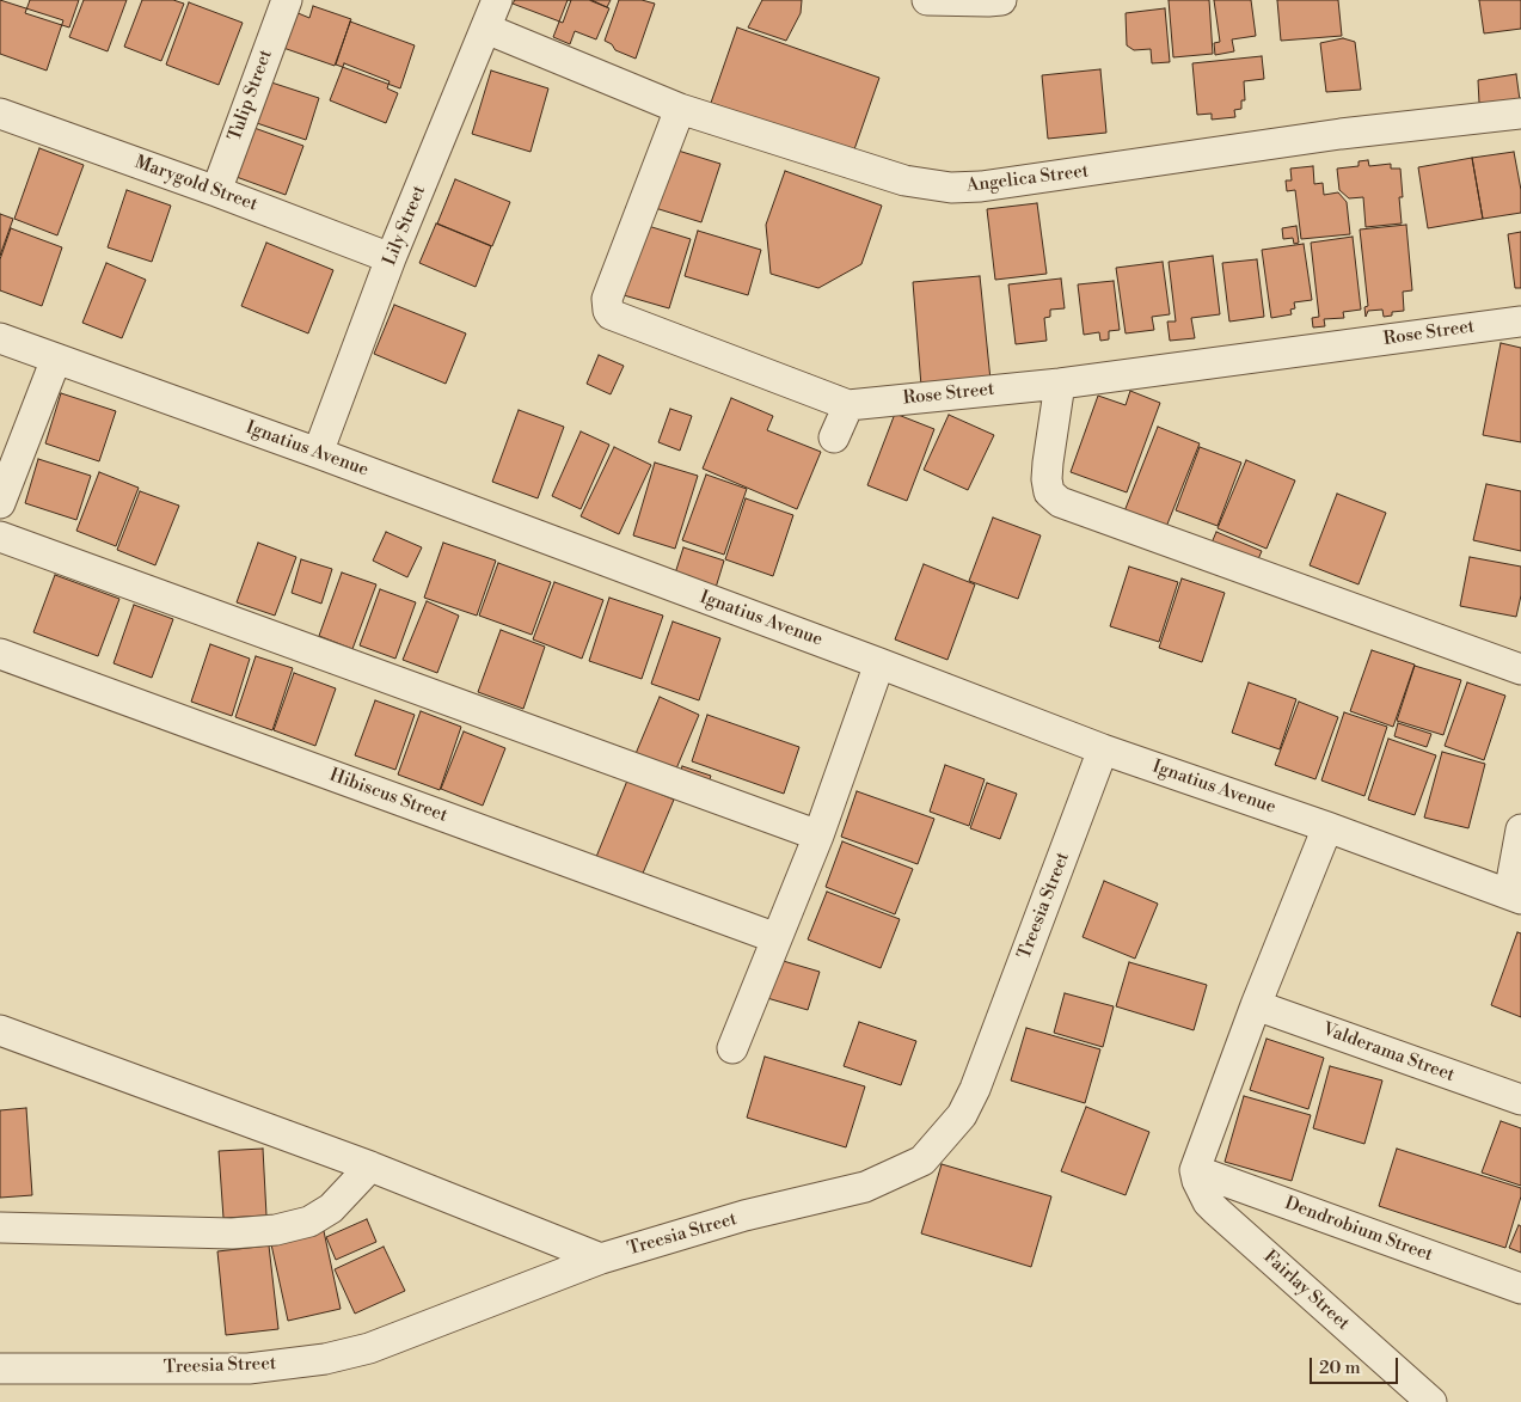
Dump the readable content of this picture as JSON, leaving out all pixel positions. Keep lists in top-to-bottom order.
{
  "streets": {
    "street": [
      "Tulip Street",
      "Angelica Street",
      "Marygold Street",
      "Lily Street",
      "Rose Street",
      "Ignatius Avenue",
      "Hibiscus Street",
      "Treesia Street",
      "Valderama Street",
      "Dendrobium Street",
      "Fairlay Street"
    ]
  },
  "crossings": [
    ["Tulip Street", "Marygold Street"],
    ["Angelica Street", "Lily Street"],
    ["Angelica Street", "Rose Street"],
    ["Marygold Street", "Lily Street"],
    ["Lily Street", "Ignatius Avenue"],
    ["Ignatius Avenue", "Treesia Street"],
    ["Dendrobium Street", "Fairlay Street"]
  ],
  "scale_bar": "20 m"
}
